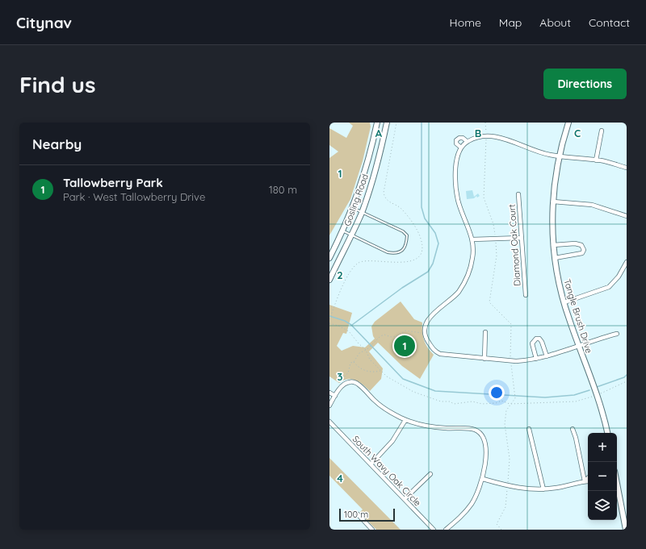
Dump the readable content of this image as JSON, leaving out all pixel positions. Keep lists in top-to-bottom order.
{
  "streets": {
    "street": [
      "Gosling Road",
      "Diamond Oak Court",
      "Tangle Brush Drive",
      "South Wavy Oak Circle"
    ]
  },
  "scale_bar": "100 m",
  "page": {
    "header": "Citynav",
    "nav": [
      "Home",
      "Map",
      "About",
      "Contact"
    ],
    "buttons": "Directions",
    "title": "Find us",
    "heading": "Nearby",
    "list": [
      {
        "mark": "1",
        "name": "Tallowberry Park",
        "note": "Park · West Tallowberry Drive",
        "value": "180 m"
      }
    ],
    "pins": "1",
    "map_buttons": ["+", "−"],
    "scale": "100 m"
  },
  "grid": {
    "columns": ["A", "B", "C"],
    "rows": [
      "1",
      "2",
      "3",
      "4"
    ]
  }
}
